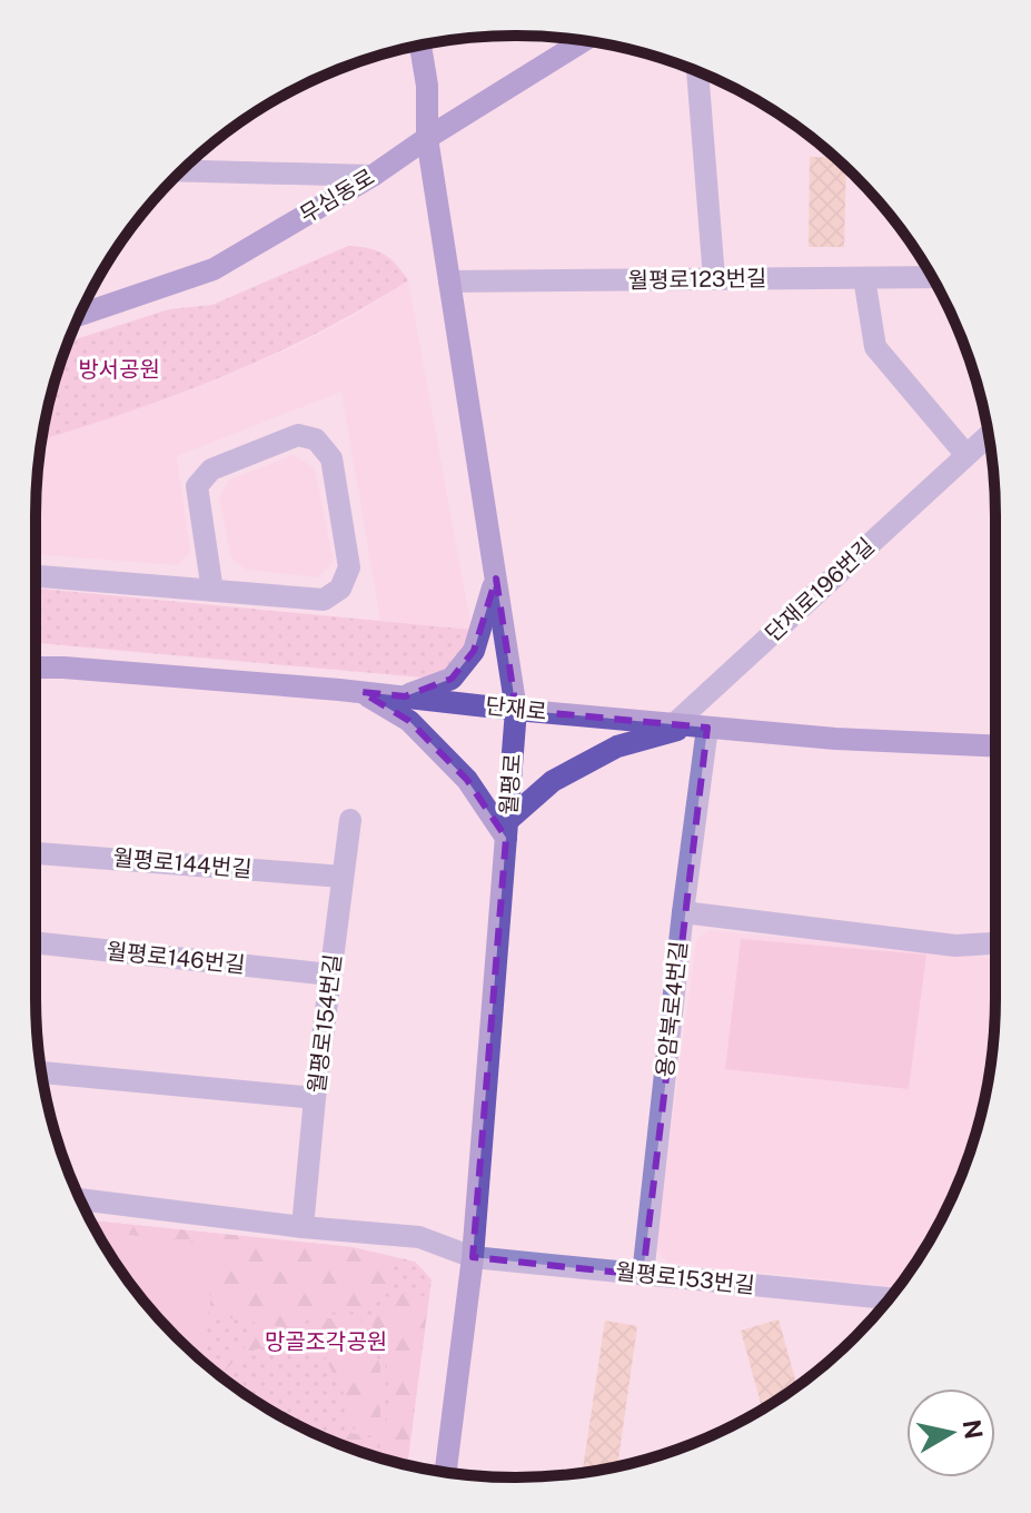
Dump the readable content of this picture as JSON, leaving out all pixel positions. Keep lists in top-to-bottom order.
{
  "streets": {
    "street": [
      "무심동로",
      "월평로123번길",
      "단재로196번길",
      "단재로",
      "월평로",
      "월평로144번길",
      "월평로146번길",
      "용암북로4번길",
      "월평로154번길",
      "월평로153번길"
    ]
  },
  "crossings": [
    ["무심동로", "월평로"],
    ["월평로123번길", "월평로"],
    ["단재로196번길", "단재로"],
    ["단재로", "월평로"],
    ["월평로", "월평로153번길"],
    ["월평로144번길", "월평로154번길"],
    ["월평로146번길", "월평로154번길"],
    ["용암북로4번길", "월평로153번길"],
    ["월평로154번길", "월평로153번길"]
  ],
  "parks": ["방서공원", "망골조각공원"],
  "north": "right"
}
